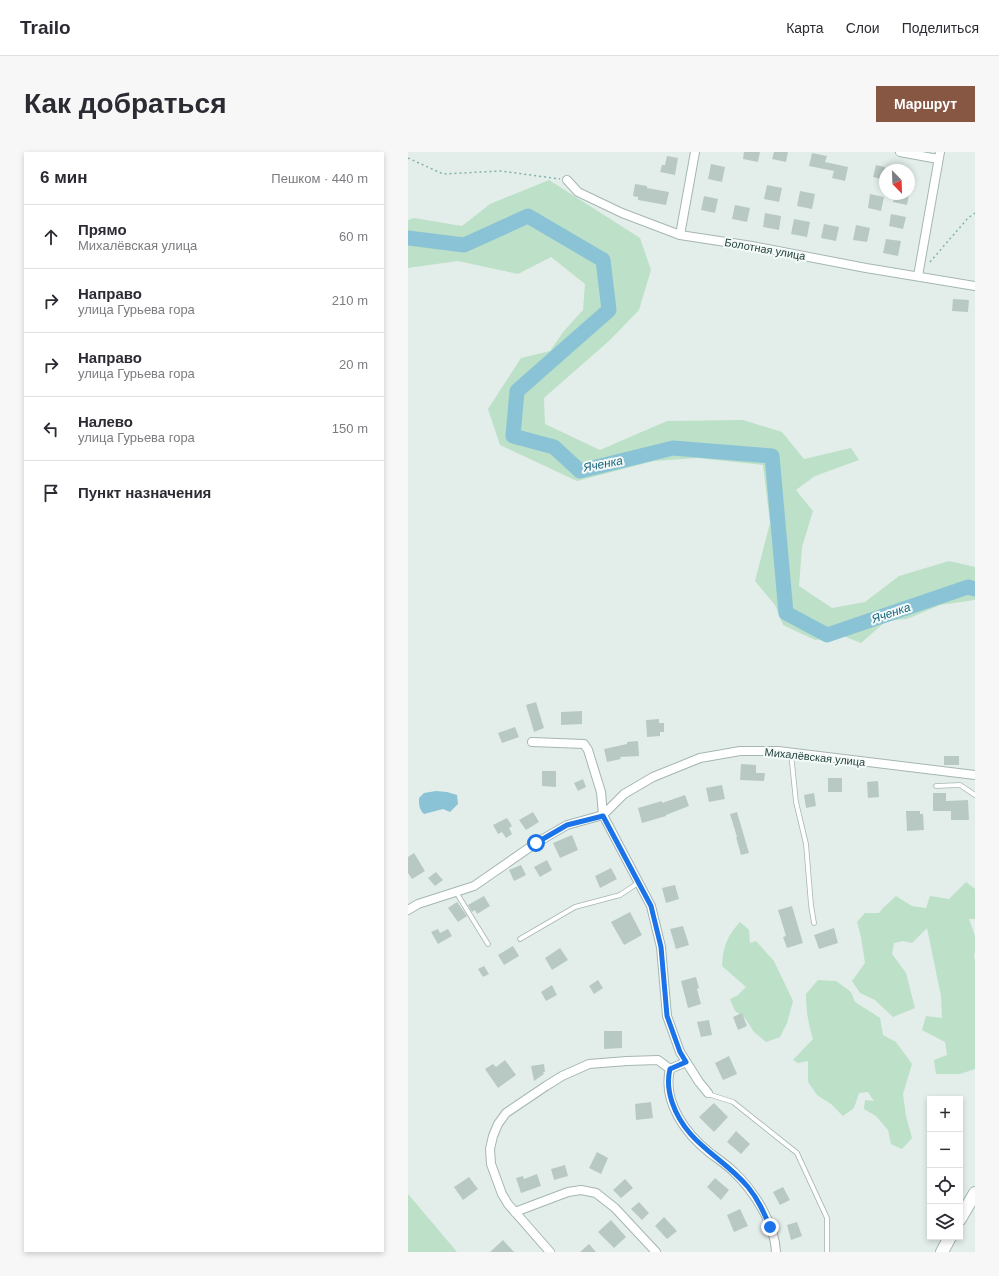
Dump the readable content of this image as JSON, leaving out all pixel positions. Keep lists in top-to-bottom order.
{
  "streets": {
    "street": ["Болотная улица", "Михалёвская улица"]
  },
  "water": ["Яченка"],
  "north": "bottom right",
  "page": {
    "header": "Trailo",
    "nav": ["Карта", "Слои", "Поделиться"],
    "buttons": "Маршрут",
    "title": "Как добраться",
    "heading": ["6 мин", "Пешком · 440 m"],
    "list": [
      ["Прямо", "Михалёвская улица", "60 m"],
      ["Направо", "улица Гурьева гора", "210 m"],
      ["Направо", "улица Гурьева гора", "20 m"],
      ["Налево", "улица Гурьева гора", "150 m"],
      "Пункт назначения"
    ],
    "map_buttons": ["+", "−"]
  }
}
